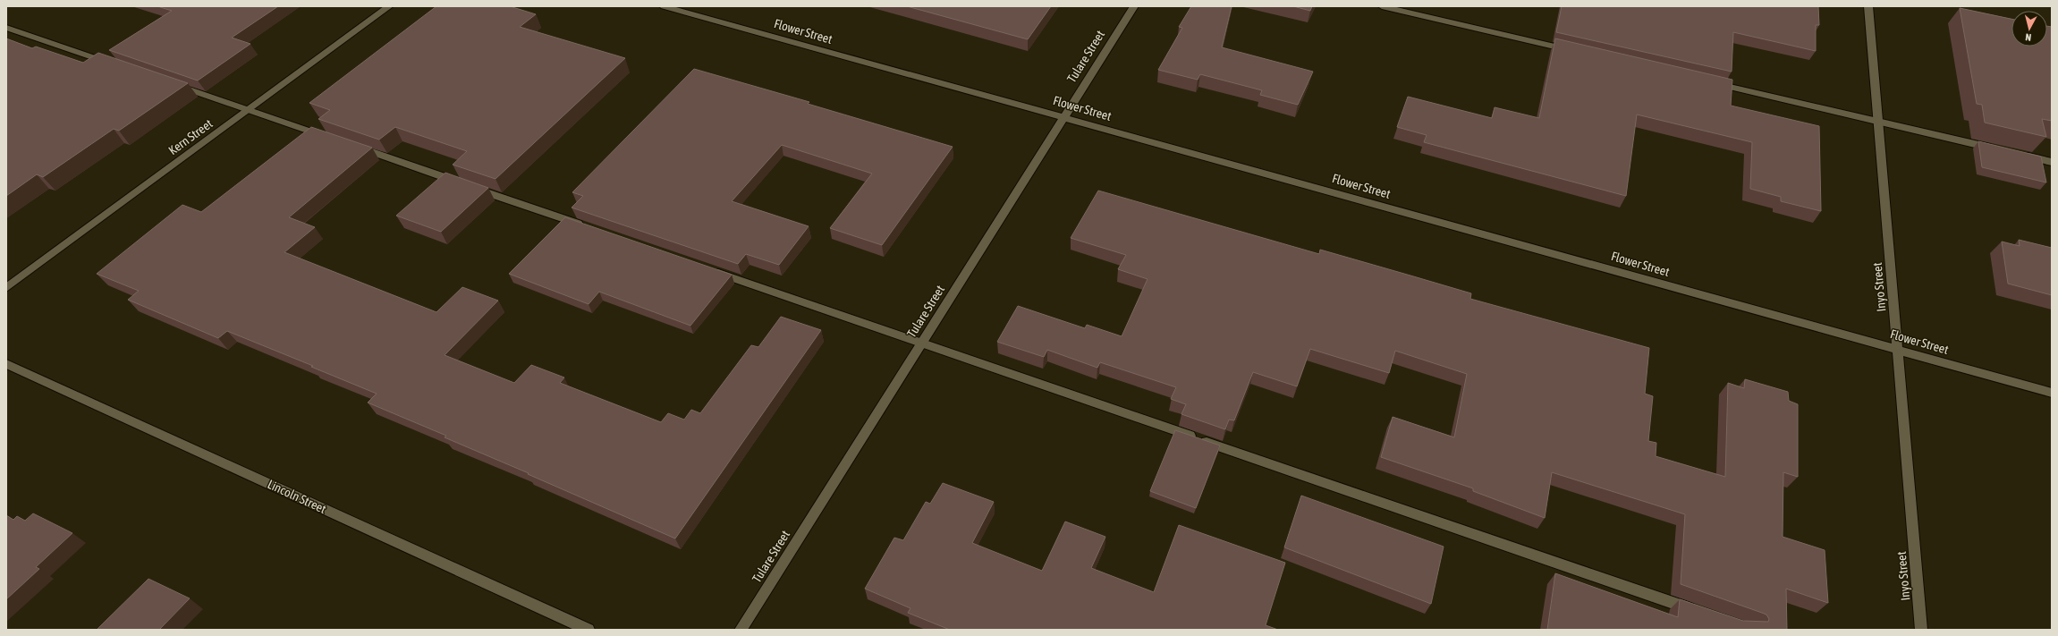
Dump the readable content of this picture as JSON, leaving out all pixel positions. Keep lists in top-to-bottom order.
{
  "streets": {
    "street": [
      "Flower Street",
      "Tulare Street",
      "Kern Street",
      "Inyo Street",
      "Lincoln Street"
    ]
  },
  "crossings": [
    ["Flower Street", "Tulare Street"],
    ["Flower Street", "Inyo Street"]
  ],
  "north": "bottom"
}
